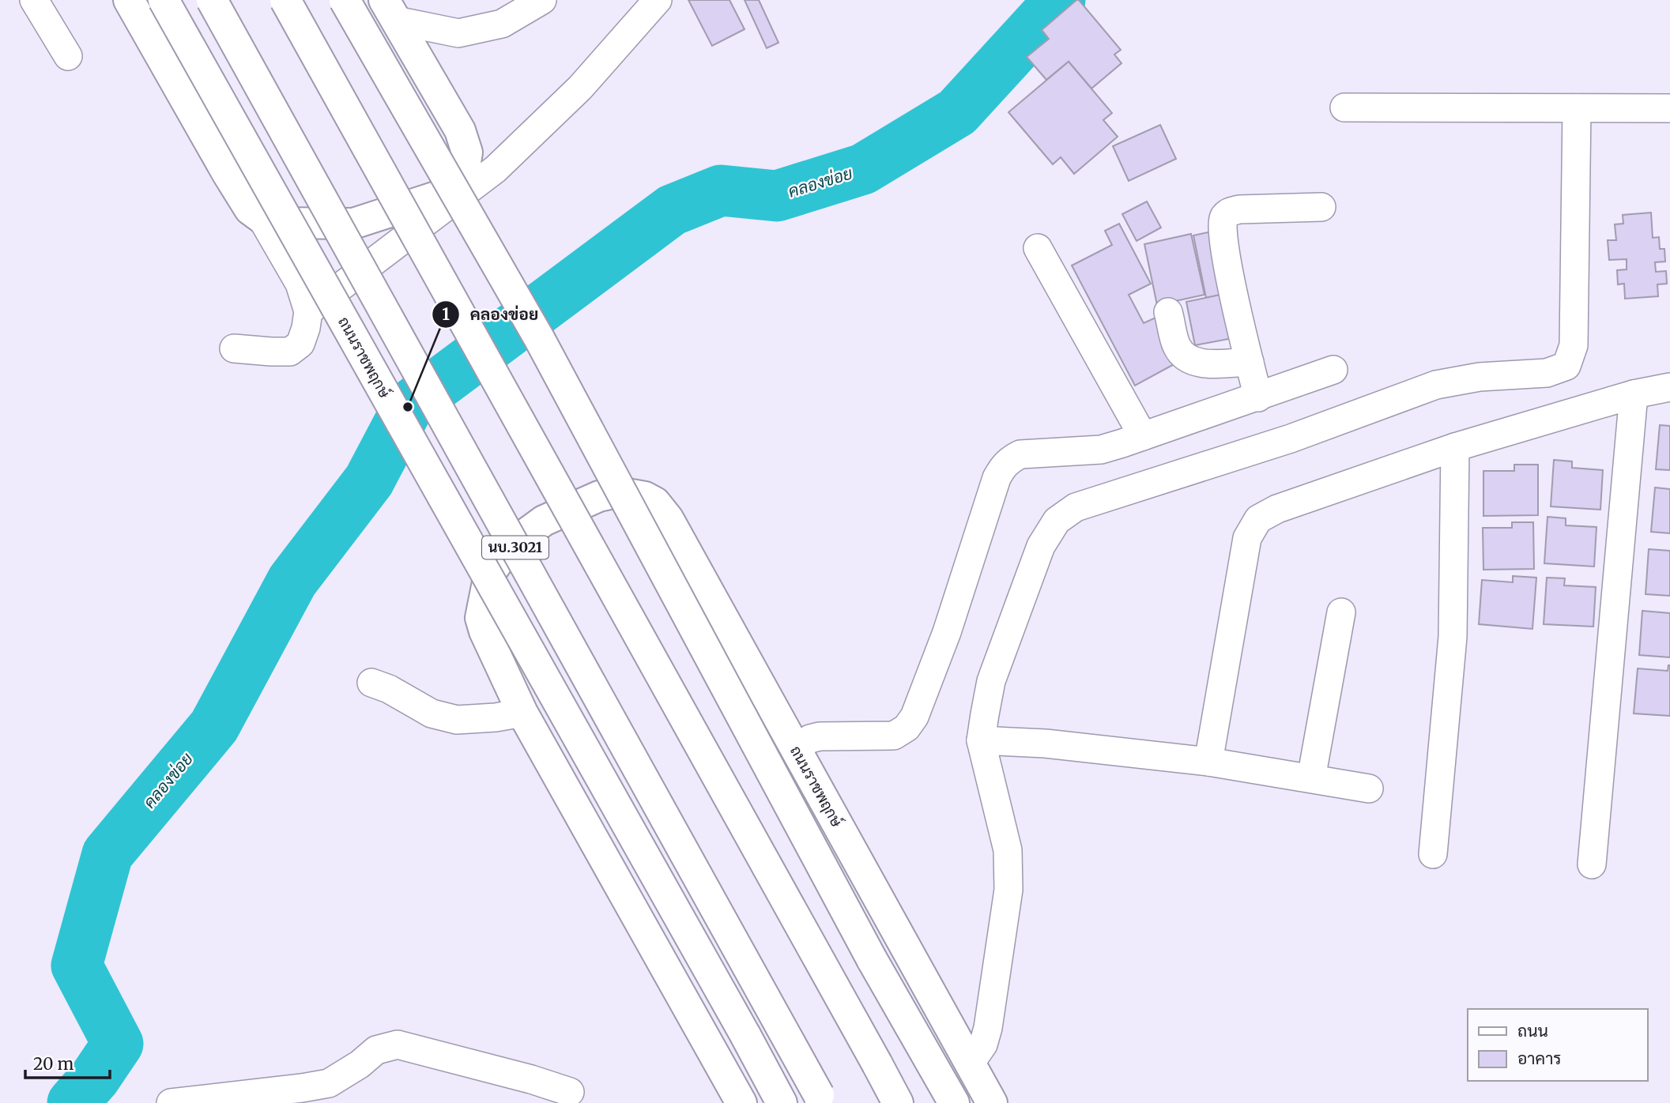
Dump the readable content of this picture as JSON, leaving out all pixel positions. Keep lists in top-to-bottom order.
{
  "streets": {
    "main road": ["ถนนราชพฤกษ์", "นบ.3021"]
  },
  "water": ["คลองข่อย"],
  "places": ["คลองข่อย"],
  "legend": ["ถนน", "อาคาร"],
  "scale_bar": "20 m"
}
